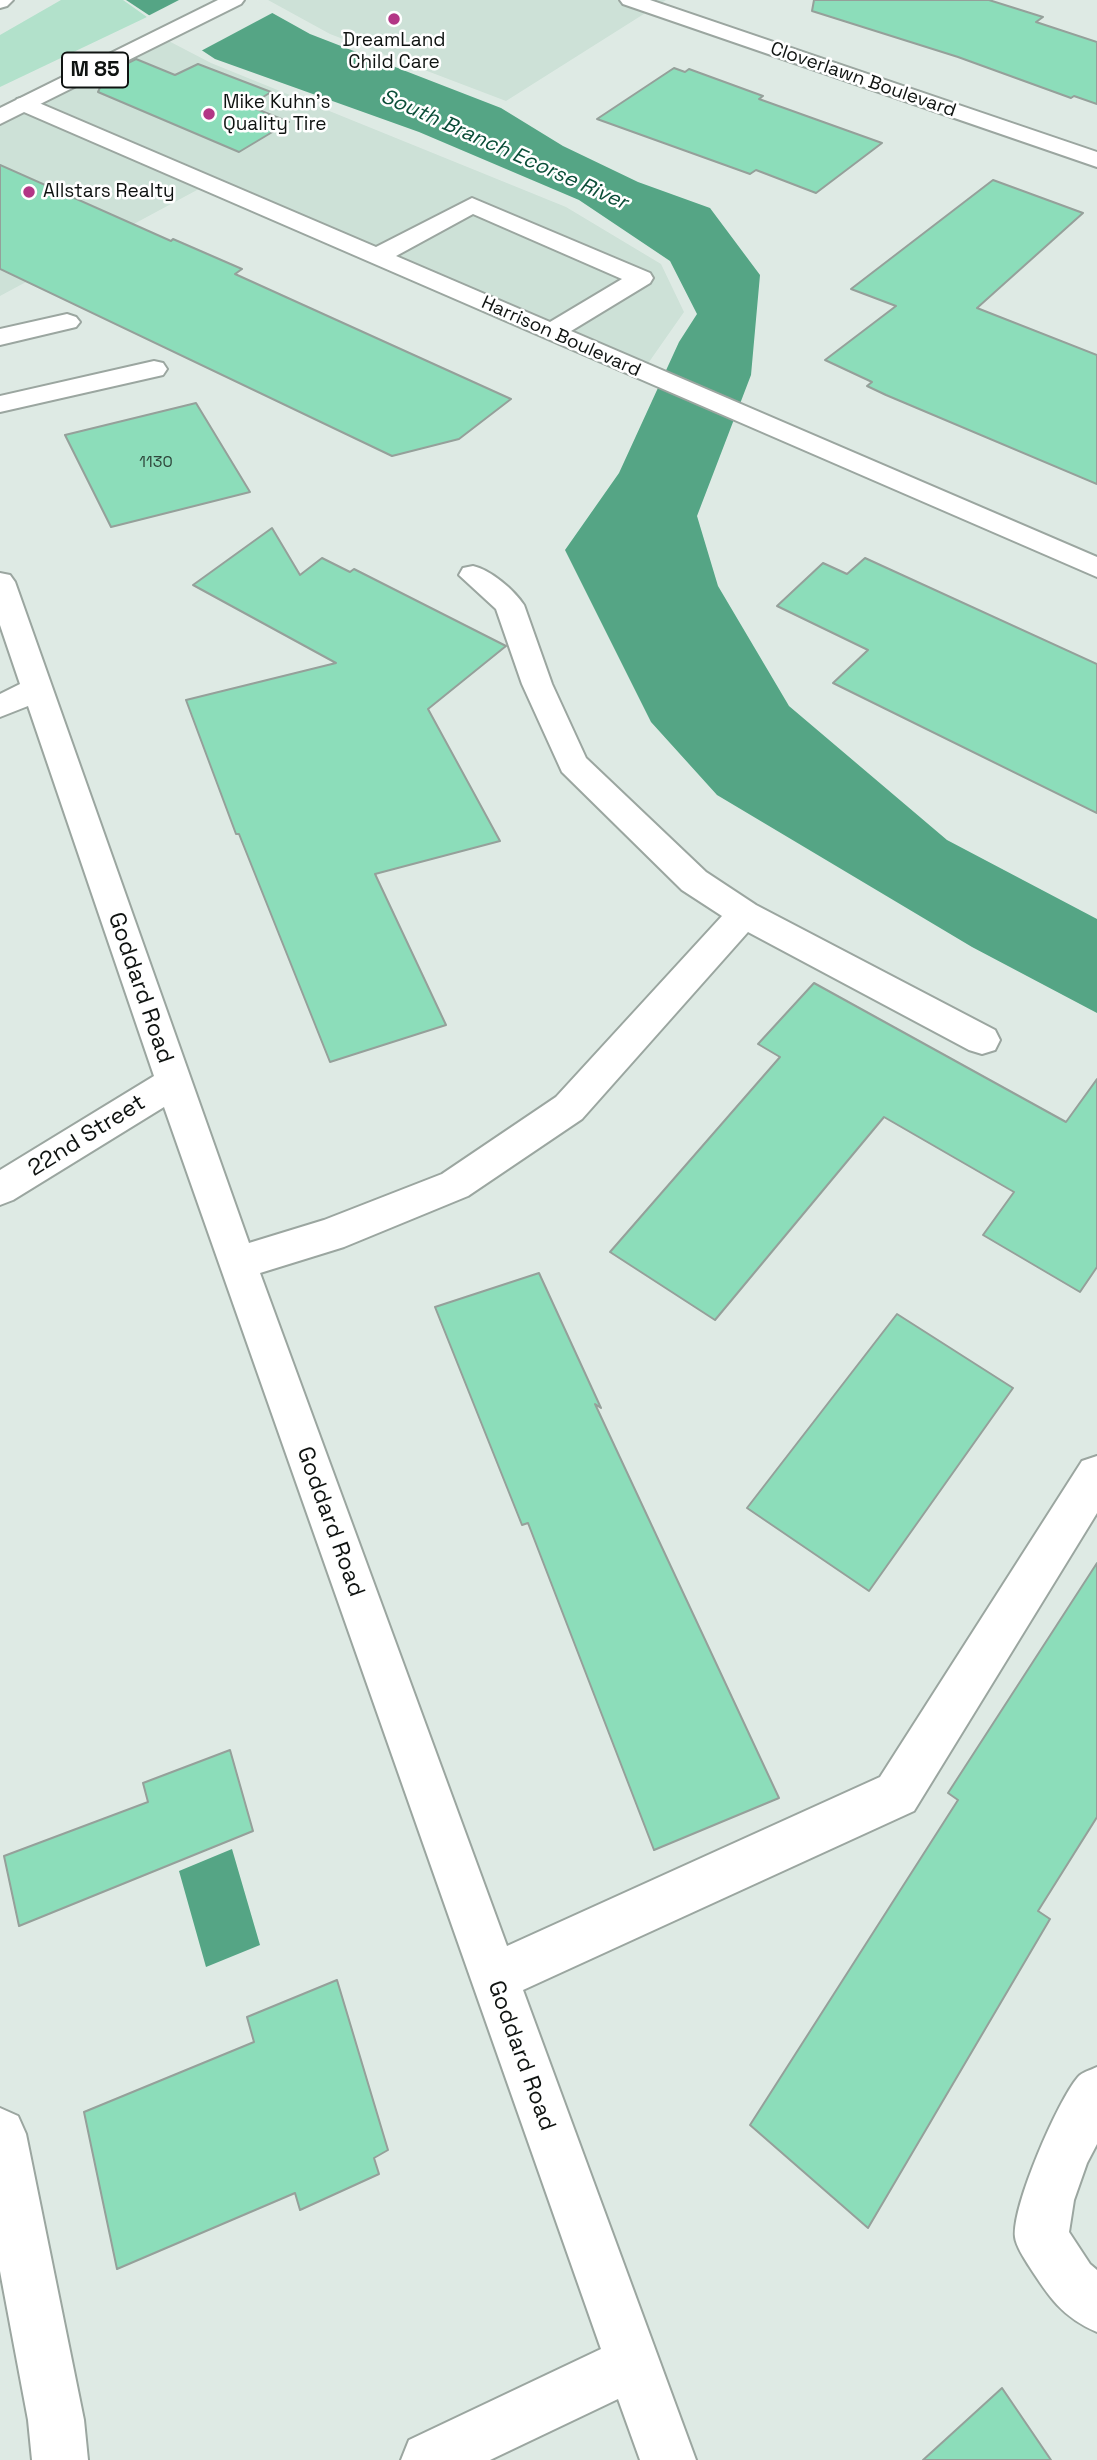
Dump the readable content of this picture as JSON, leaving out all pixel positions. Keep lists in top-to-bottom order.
{
  "streets": {
    "street": [
      "M 85",
      "Cloverlawn Boulevard",
      "Harrison Boulevard",
      "Goddard Road",
      "22nd Street"
    ]
  },
  "crossings": [
    ["M 85", "Harrison Boulevard"],
    ["Goddard Road", "22nd Street"]
  ],
  "water": ["South Branch Ecorse River"],
  "places": ["DreamLand Child Care", "Mike Kuhn's Quality Tire", "Allstars Realty"],
  "house_numbers": ["1130"]
}
